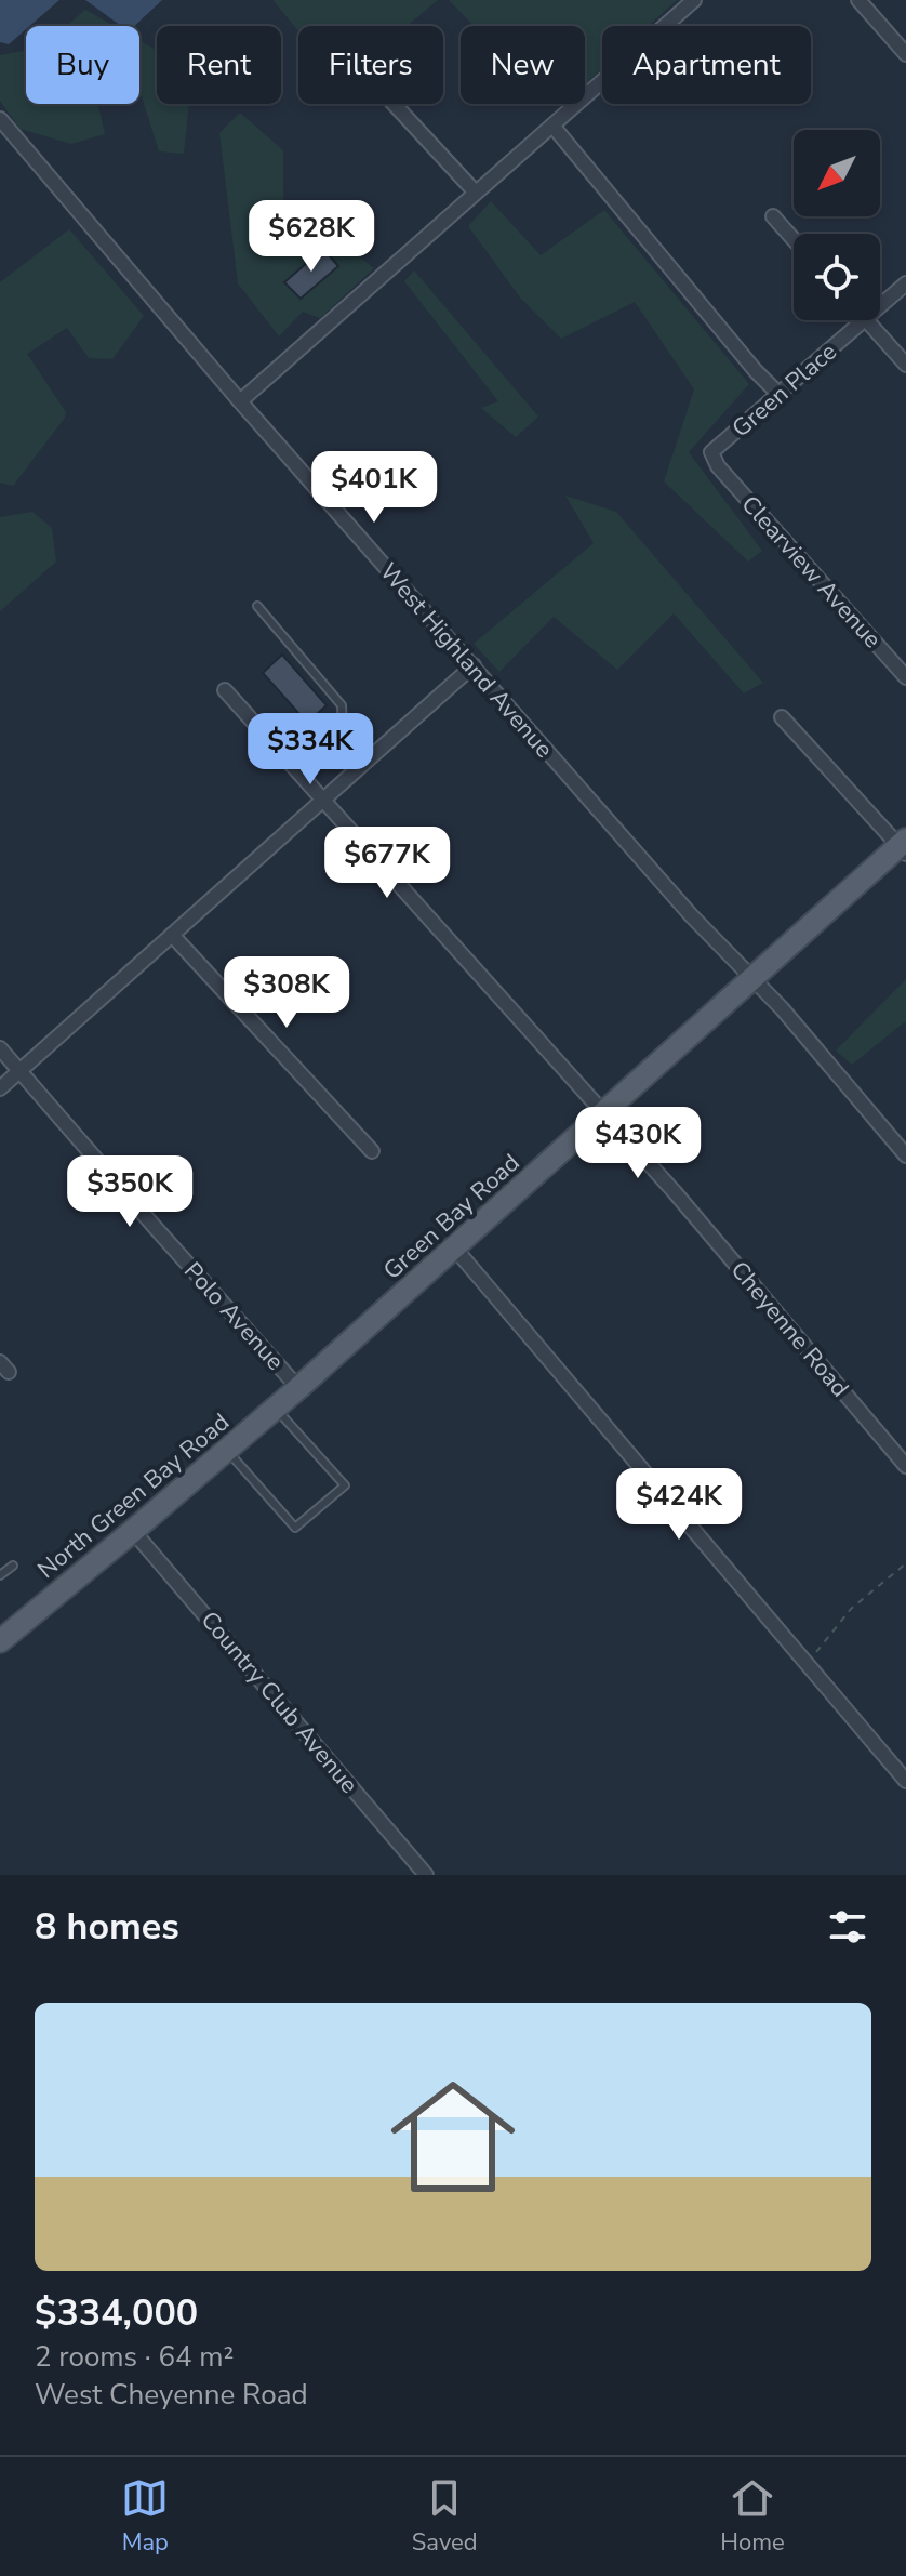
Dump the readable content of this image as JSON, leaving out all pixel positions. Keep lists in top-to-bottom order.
{
  "streets": {
    "main road": ["Green Bay Road", "North Green Bay Road"],
    "street": [
      "Green Place",
      "Clearview Avenue",
      "West Highland Avenue",
      "Polo Avenue",
      "Cheyenne Road",
      "Country Club Avenue"
    ]
  },
  "crossings": [
    ["Green Place", "Clearview Avenue"],
    ["West Highland Avenue", "Green Bay Road"],
    ["Green Bay Road", "Polo Avenue"],
    ["Green Bay Road", "Cheyenne Road"],
    ["Green Bay Road", "North Green Bay Road"],
    ["Polo Avenue", "North Green Bay Road"],
    ["North Green Bay Road", "Country Club Avenue"]
  ],
  "north": "bottom left",
  "page": {
    "chip": [
      "Buy",
      "Rent",
      "Filters",
      "New",
      "Apartment"
    ],
    "price": [
      "$628K",
      "$401K",
      "$334K",
      "$677K",
      "$308K",
      "$430K",
      "$350K",
      "$424K"
    ],
    "heading": "8 homes",
    "list": [
      {
        "name": "$334,000",
        "note": "2 rooms · 64 m² · West Cheyenne Road"
      }
    ],
    "tabs": ["Map", "Saved", "Home"]
  }
}
